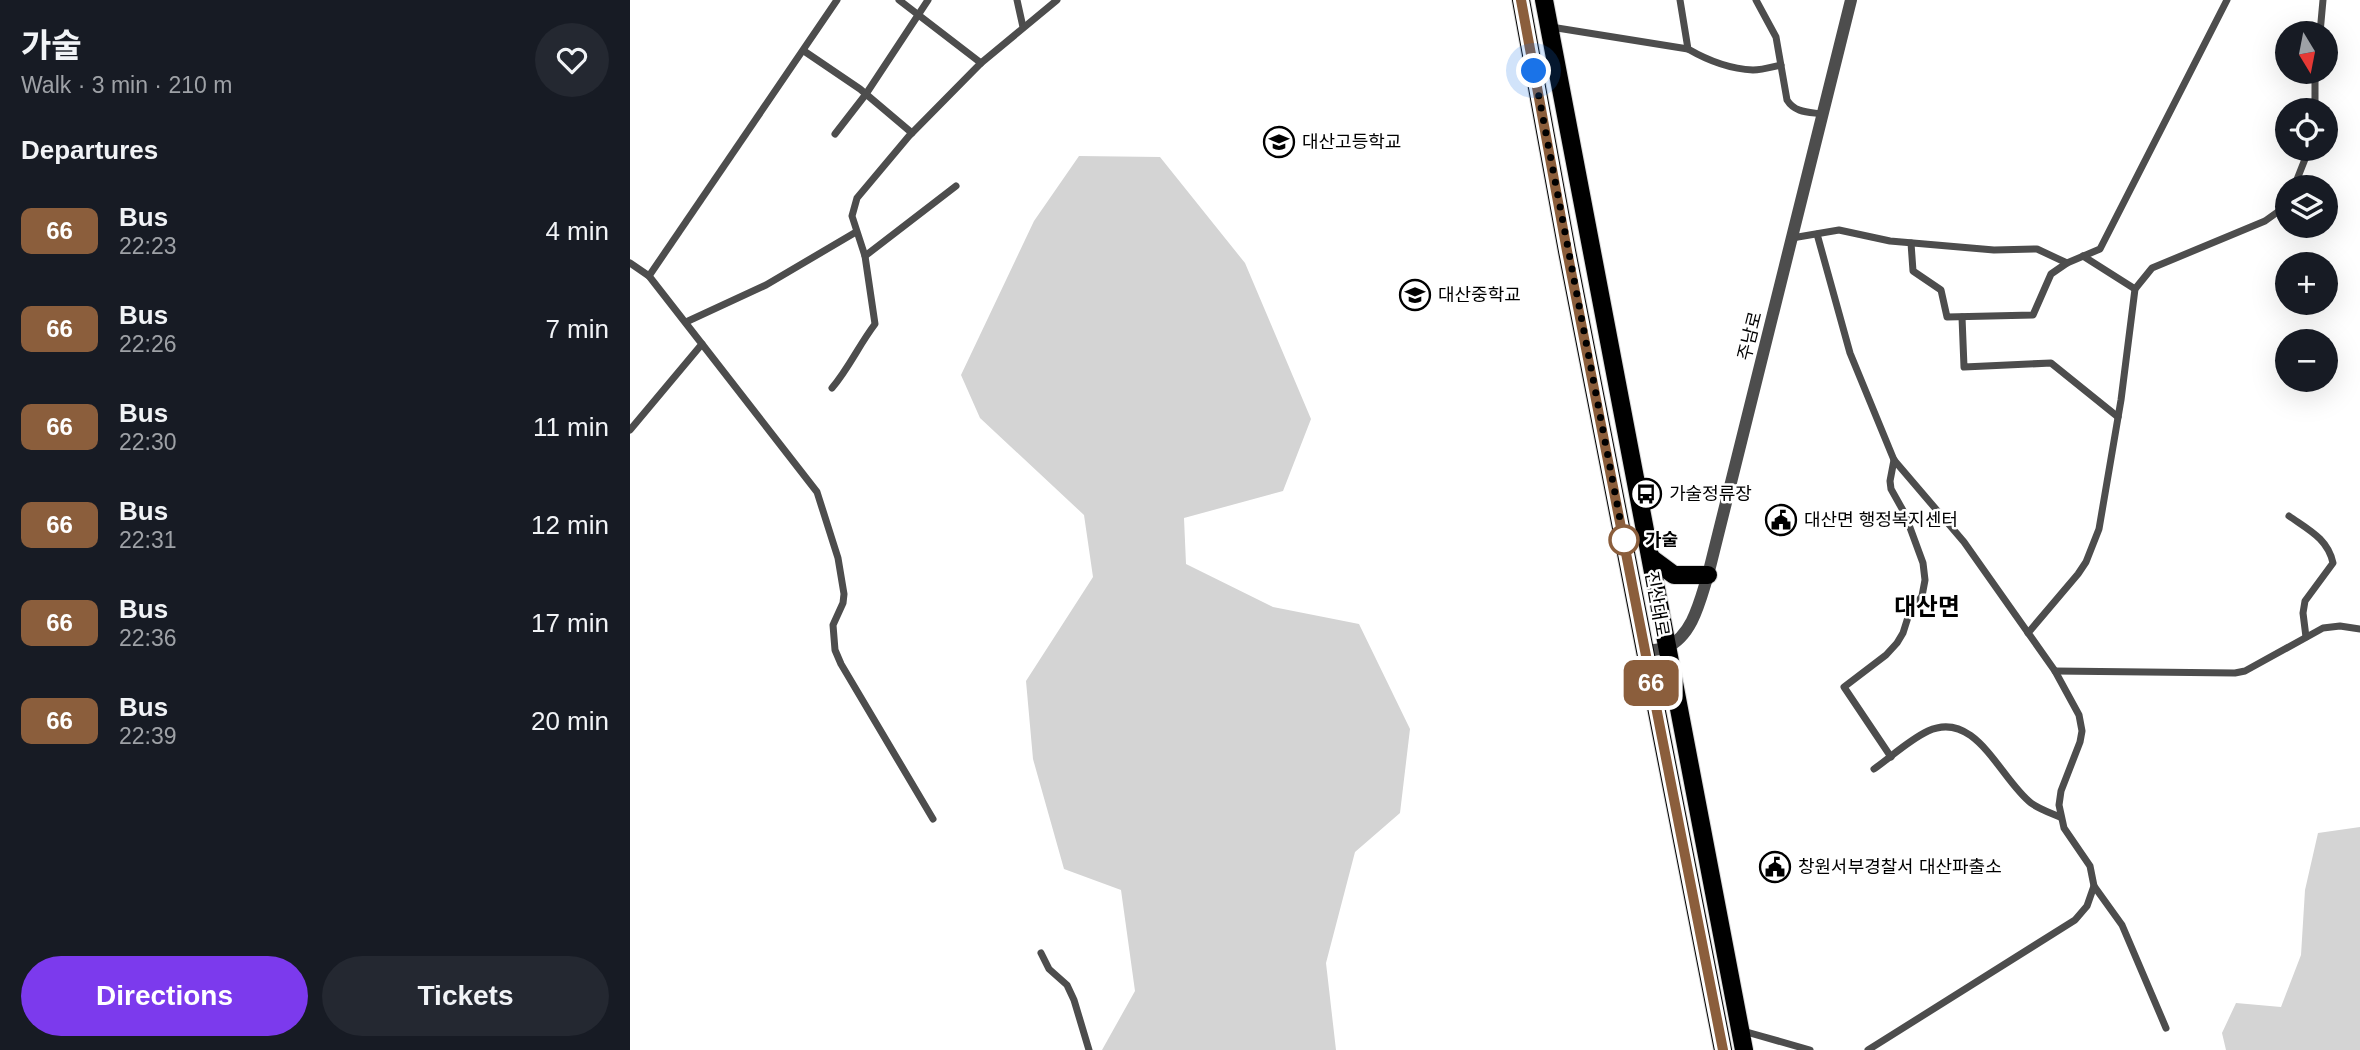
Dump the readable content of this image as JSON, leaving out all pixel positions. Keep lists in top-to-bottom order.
{
  "streets": {
    "main road": ["진산대로"],
    "street": ["주남로"]
  },
  "crossings": [
    ["주남로", "진산대로"]
  ],
  "districts": ["대산면"],
  "places": {
    "school or university": ["대산고등학교", "대산중학교"],
    "bus stop": ["가술정류장"],
    "public building": ["대산면 행정복지센터", "창원서부경찰서 대산파출소"],
    "other": ["가술"]
  },
  "lines": ["bus line 66"],
  "north": "bottom",
  "page": {
    "heading": [
      ["가술", "Walk · 3 min · 210 m"],
      "Departures"
    ],
    "on_map": "66",
    "map_buttons": ["+", "−"],
    "list": [
      {
        "mark": "66",
        "name": "Bus",
        "note": "22:23",
        "value": "4 min"
      },
      {
        "mark": "66",
        "name": "Bus",
        "note": "22:26",
        "value": "7 min"
      },
      {
        "mark": "66",
        "name": "Bus",
        "note": "22:30",
        "value": "11 min"
      },
      {
        "mark": "66",
        "name": "Bus",
        "note": "22:31",
        "value": "12 min"
      },
      {
        "mark": "66",
        "name": "Bus",
        "note": "22:36",
        "value": "17 min"
      },
      {
        "mark": "66",
        "name": "Bus",
        "note": "22:39",
        "value": "20 min"
      }
    ],
    "buttons": ["Directions", "Tickets"]
  }
}
